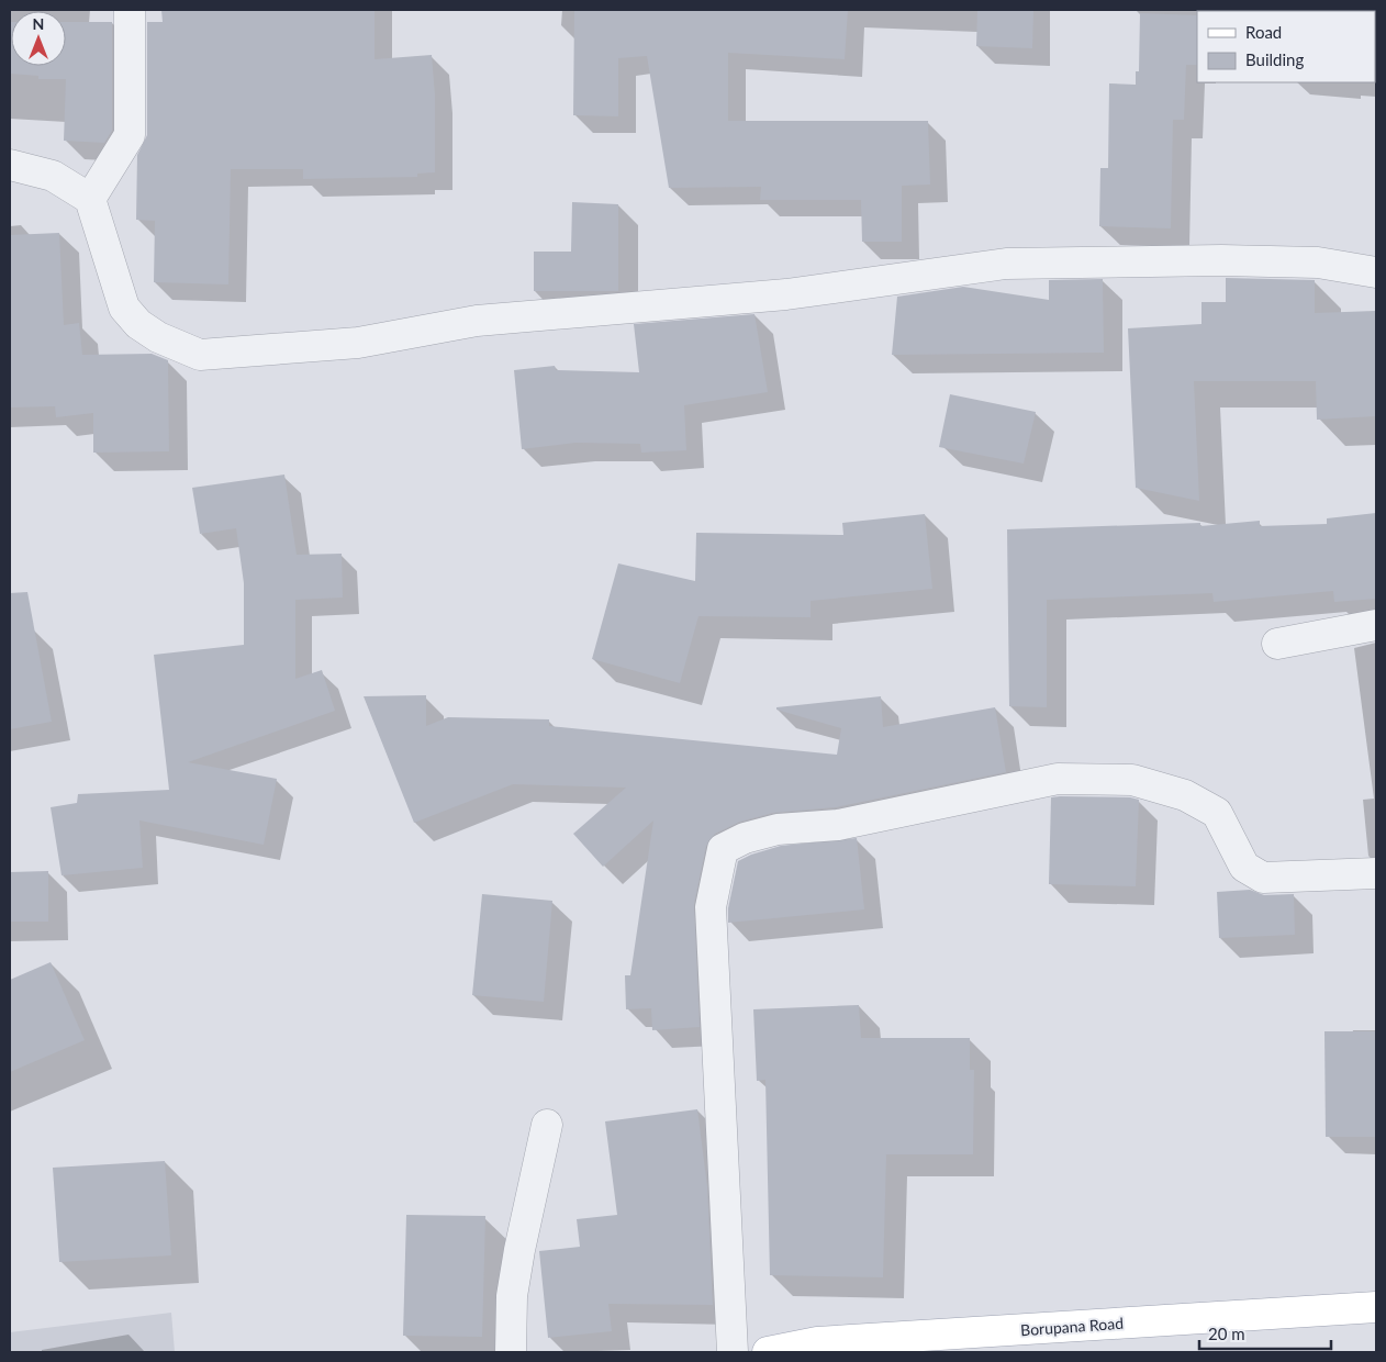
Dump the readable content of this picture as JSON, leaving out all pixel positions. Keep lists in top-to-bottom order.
{
  "streets": {
    "main road": ["Borupana Road"]
  },
  "legend": ["Road", "Building"],
  "scale_bar": "20 m",
  "north": "top"
}
